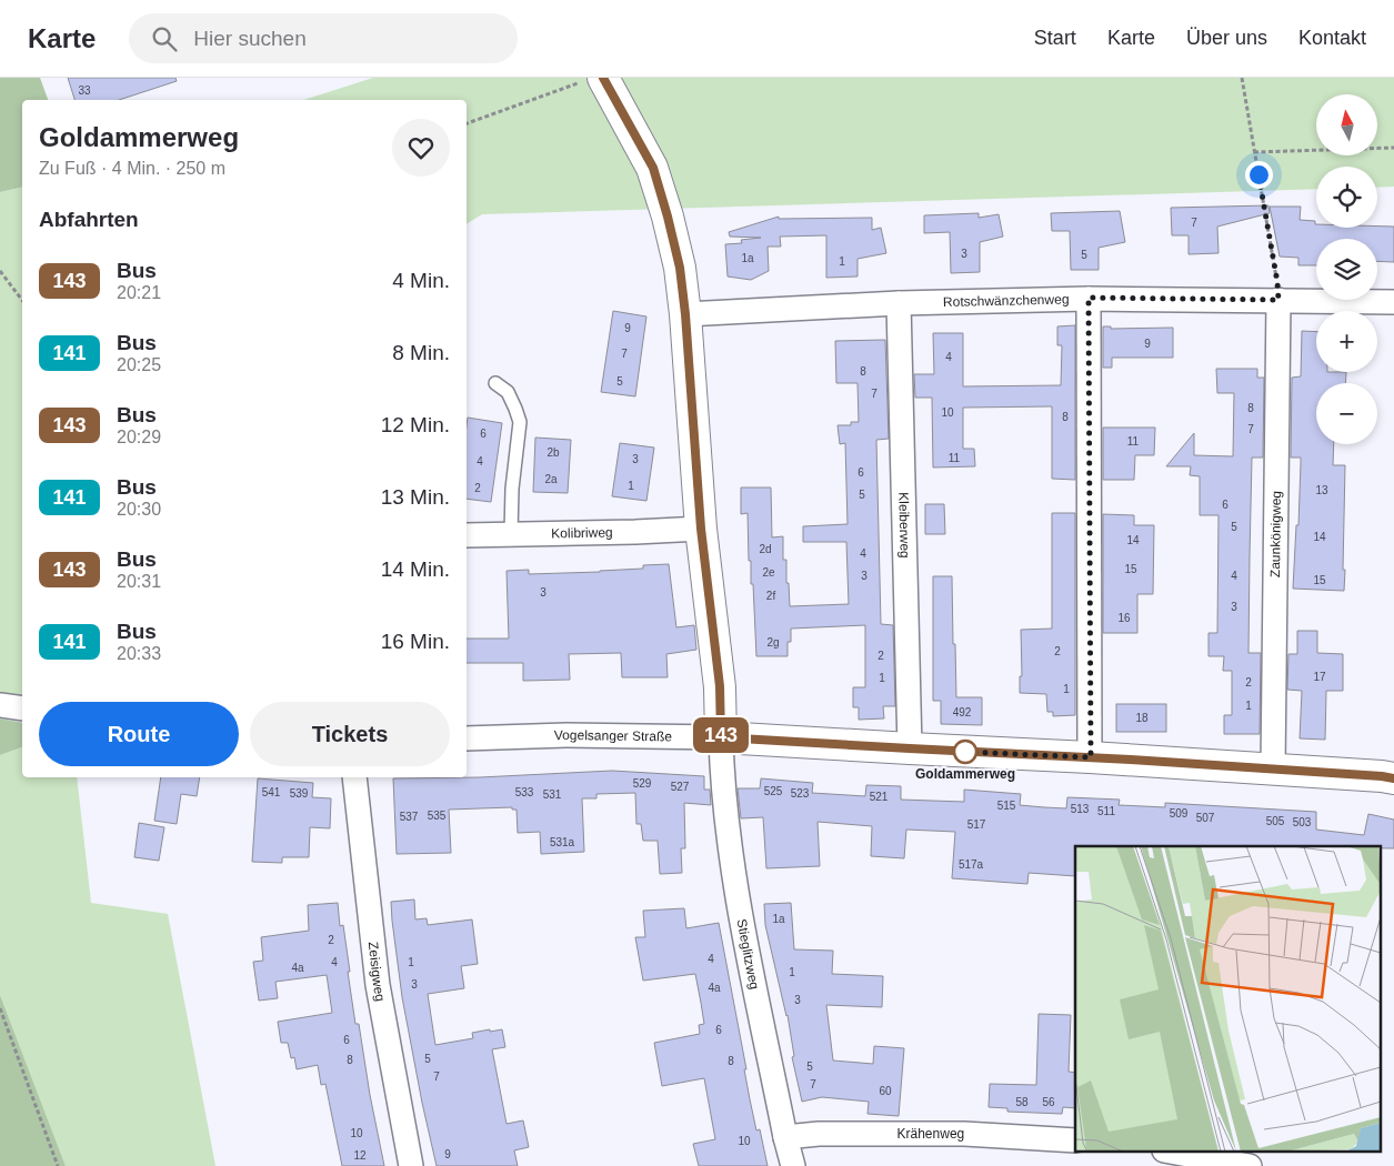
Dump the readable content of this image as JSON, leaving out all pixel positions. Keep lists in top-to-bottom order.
{
  "streets": {
    "street": [
      "Rotschwänzchenweg",
      "Kleiberweg",
      "Kolibriweg",
      "Zaunkönigweg",
      "Vogelsanger Straße",
      "Stieglitzweg",
      "Zeisigweg",
      "Krähenweg"
    ]
  },
  "crossings": [
    ["Rotschwänzchenweg", "Kleiberweg"],
    ["Rotschwänzchenweg", "Zaunkönigweg"],
    ["Kleiberweg", "Vogelsanger Straße"],
    ["Zaunkönigweg", "Vogelsanger Straße"],
    ["Vogelsanger Straße", "Stieglitzweg"],
    ["Stieglitzweg", "Krähenweg"]
  ],
  "places": ["Goldammerweg"],
  "lines": ["bus line 143"],
  "house_numbers": [
    "33",
    "7",
    "3",
    "5",
    "1a",
    "1",
    "9",
    "9",
    "7",
    "4",
    "8",
    "5",
    "7",
    "8",
    "10",
    "8",
    "7",
    "6",
    "11",
    "2b",
    "11",
    "3",
    "4",
    "6",
    "2a",
    "1",
    "2",
    "13",
    "5",
    "6",
    "5",
    "14",
    "14",
    "2d",
    "4",
    "15",
    "2e",
    "3",
    "4",
    "15",
    "3",
    "2f",
    "3",
    "16",
    "2g",
    "2",
    "2",
    "17",
    "1",
    "2",
    "1",
    "1",
    "492",
    "18",
    "529",
    "527",
    "525",
    "541",
    "533",
    "539",
    "523",
    "531",
    "521",
    "515",
    "513",
    "511",
    "509",
    "535",
    "537",
    "507",
    "505",
    "503",
    "517",
    "531a",
    "517a",
    "1a",
    "2",
    "4",
    "4",
    "1",
    "4a",
    "1",
    "3",
    "4a",
    "3",
    "6",
    "6",
    "5",
    "8",
    "8",
    "5",
    "7",
    "7",
    "60",
    "58",
    "56",
    "10",
    "10",
    "9",
    "12"
  ],
  "north": "top",
  "page": {
    "header": "Karte",
    "search": "Hier suchen",
    "nav": [
      "Start",
      "Karte",
      "Über uns",
      "Kontakt"
    ],
    "on_map": "143",
    "map_buttons": ["+", "−"],
    "heading": [
      ["Goldammerweg", "Zu Fuß · 4 Min. · 250 m"],
      "Abfahrten"
    ],
    "list": [
      {
        "mark": "143",
        "name": "Bus",
        "note": "20:21",
        "value": "4 Min."
      },
      {
        "mark": "141",
        "name": "Bus",
        "note": "20:25",
        "value": "8 Min."
      },
      {
        "mark": "143",
        "name": "Bus",
        "note": "20:29",
        "value": "12 Min."
      },
      {
        "mark": "141",
        "name": "Bus",
        "note": "20:30",
        "value": "13 Min."
      },
      {
        "mark": "143",
        "name": "Bus",
        "note": "20:31",
        "value": "14 Min."
      },
      {
        "mark": "141",
        "name": "Bus",
        "note": "20:33",
        "value": "16 Min."
      }
    ],
    "buttons": ["Route", "Tickets"]
  }
}
